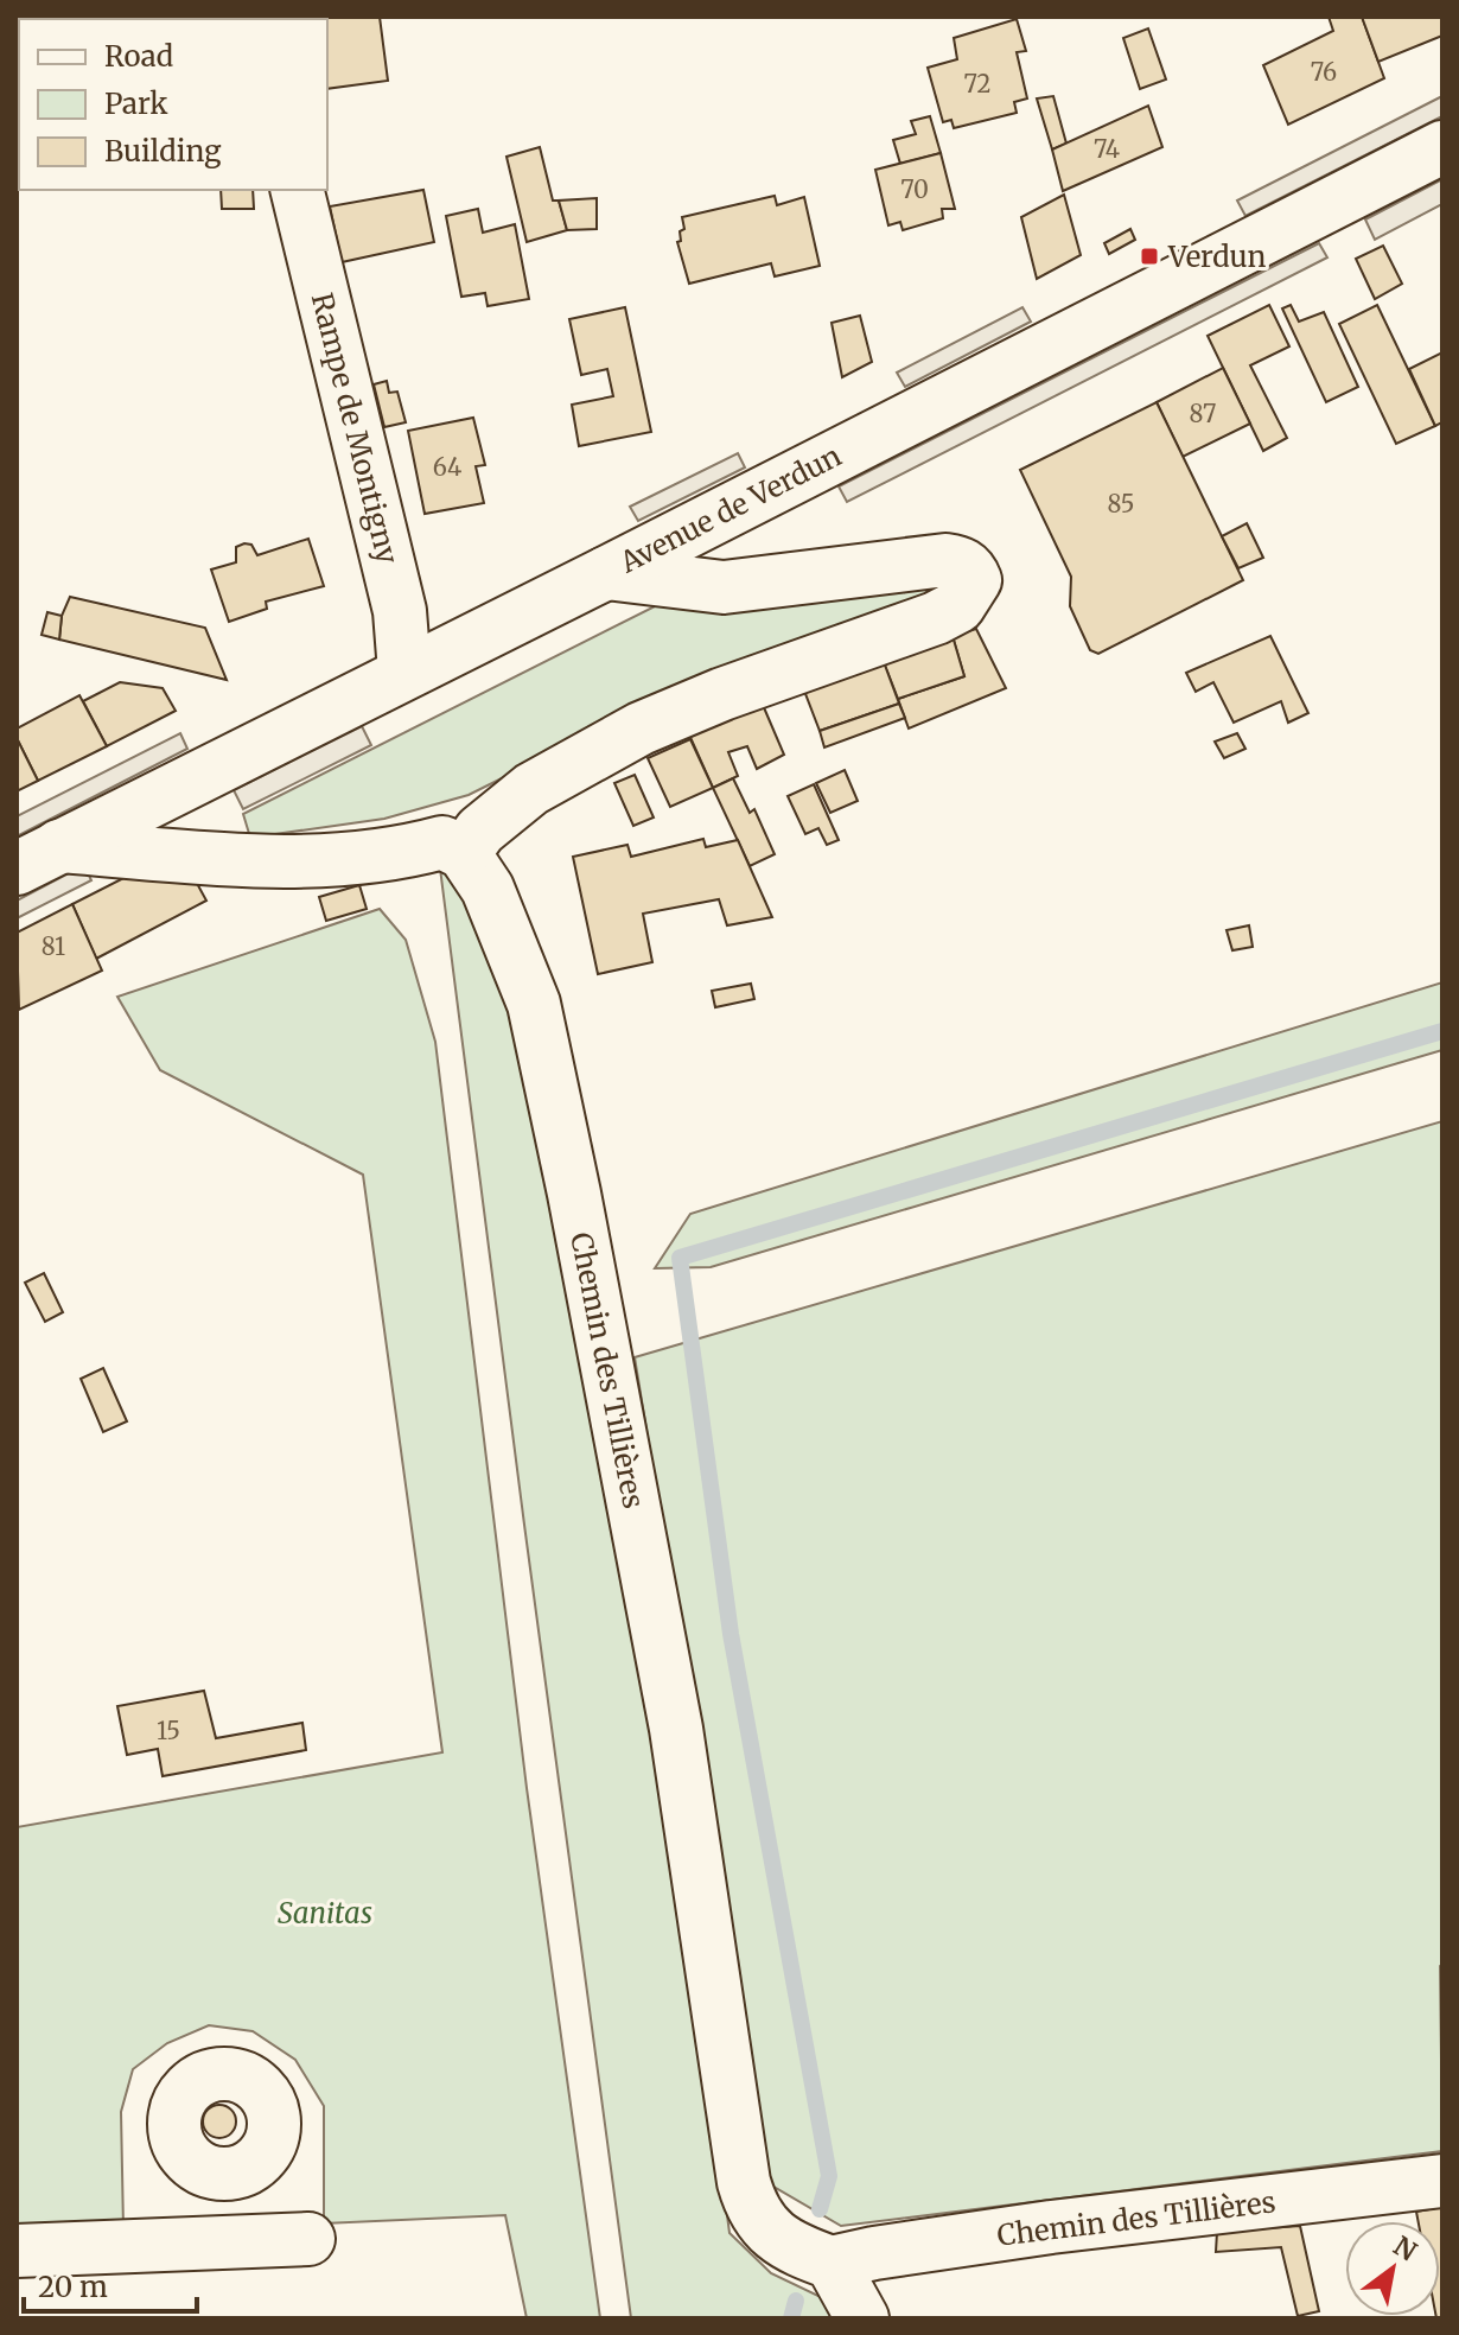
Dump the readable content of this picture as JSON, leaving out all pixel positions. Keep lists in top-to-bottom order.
{
  "streets": {
    "street": ["Rampe de Montigny", "Avenue de Verdun", "Chemin des Tillières"]
  },
  "crossings": [
    ["Rampe de Montigny", "Avenue de Verdun"]
  ],
  "parks": ["Sanitas"],
  "places": {
    "transit": ["Verdun"]
  },
  "house_numbers": [
    "76",
    "72",
    "74",
    "70",
    "87",
    "64",
    "85",
    "81",
    "15"
  ],
  "legend": ["Road", "Park", "Building"],
  "scale_bar": "20 m",
  "north": "top right"
}
